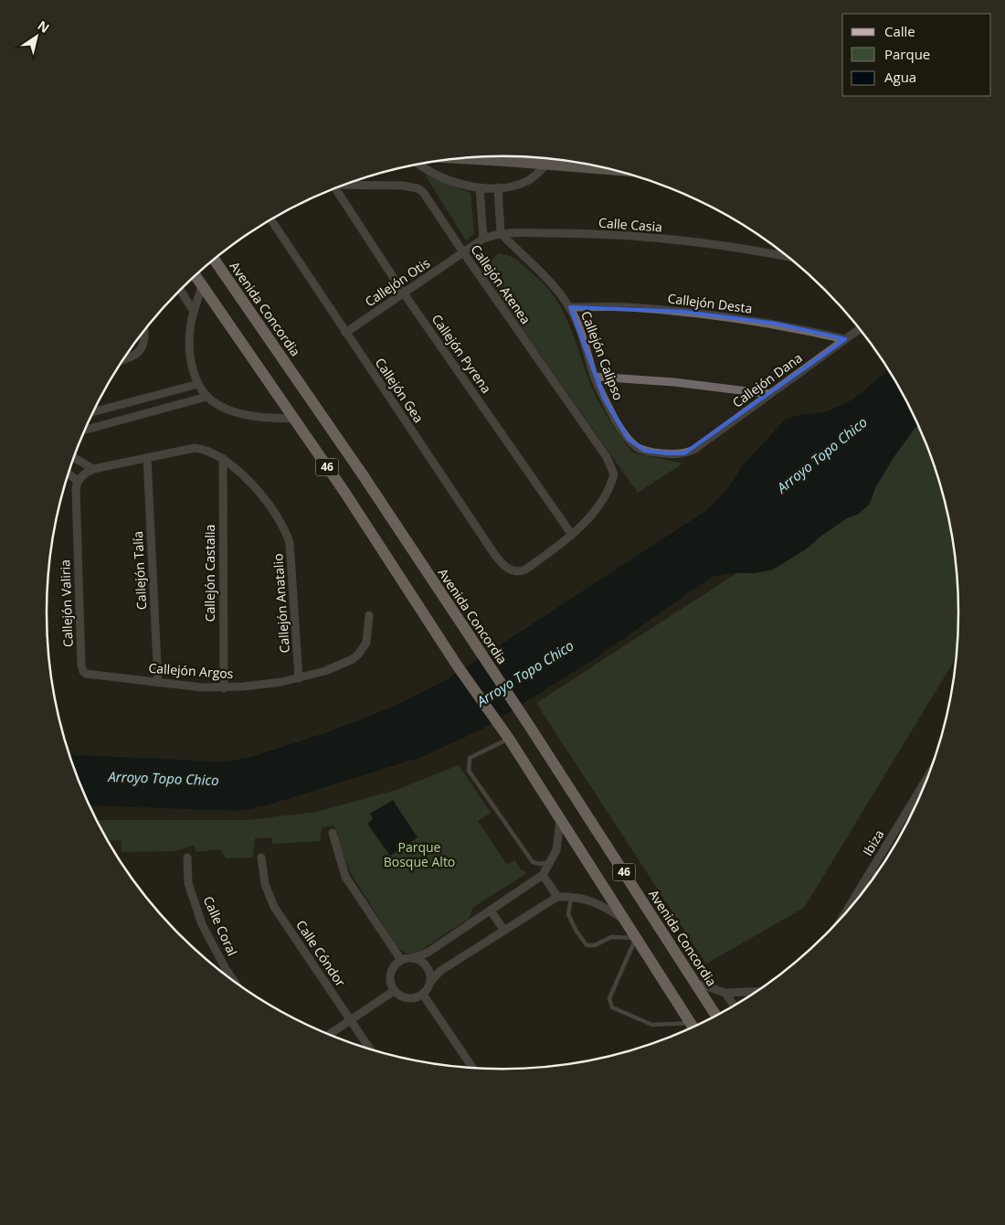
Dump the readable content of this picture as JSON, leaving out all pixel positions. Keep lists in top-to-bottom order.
{
  "streets": {
    "main road": ["Avenida Concordia", "46"],
    "street": [
      "Calle Casia",
      "Callejón Otis",
      "Callejón Atenea",
      "Callejón Desta",
      "Callejón Pyrena",
      "Callejón Calipso",
      "Callejón Dana",
      "Callejón Gea",
      "Callejón Talía",
      "Callejón Castalia",
      "Callejón Valiria",
      "Callejón Anatalio",
      "Callejón Argos",
      "Ibiza",
      "Calle Coral",
      "Calle Cóndor"
    ]
  },
  "crossings": [
    ["Calle Casia", "Callejón Otis"],
    ["Calle Casia", "Callejón Atenea"],
    ["Calle Casia", "Callejón Calipso"],
    ["Callejón Otis", "Callejón Atenea"],
    ["Callejón Otis", "Callejón Pyrena"],
    ["Callejón Otis", "Callejón Gea"],
    ["Callejón Atenea", "Callejón Pyrena"],
    ["Callejón Atenea", "Callejón Gea"],
    ["Callejón Desta", "Callejón Calipso"],
    ["Callejón Desta", "Callejón Dana"],
    ["Callejón Pyrena", "Callejón Gea"],
    ["Callejón Calipso", "Callejón Dana"],
    ["Callejón Talía", "Callejón Anatalio"],
    ["Callejón Talía", "Callejón Argos"],
    ["Callejón Castalia", "Callejón Anatalio"],
    ["Callejón Castalia", "Callejón Argos"],
    ["Callejón Valiria", "Callejón Anatalio"],
    ["Callejón Valiria", "Callejón Argos"],
    ["Callejón Anatalio", "Callejón Argos"]
  ],
  "water": ["Arroyo Topo Chico"],
  "parks": ["Parque Bosque Alto"],
  "legend": ["Calle", "Parque", "Agua"],
  "north": "top right"
}
